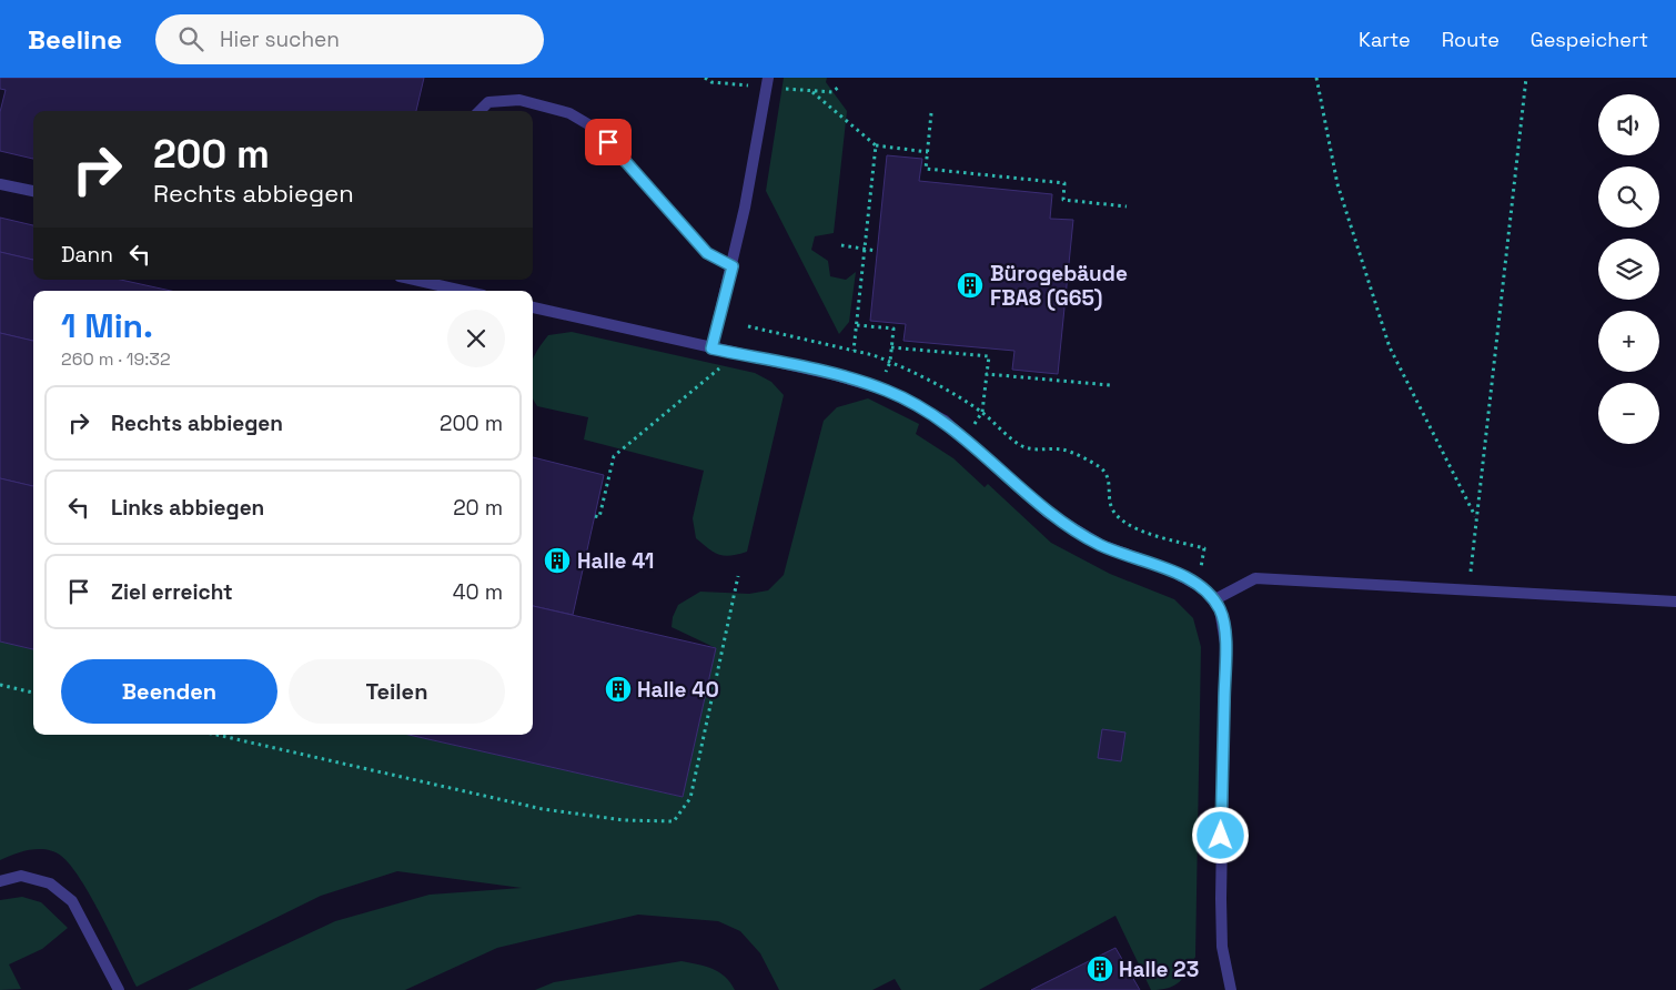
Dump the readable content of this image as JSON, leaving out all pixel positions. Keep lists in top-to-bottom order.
{
  "places": {
    "building": [
      "Bürogebäude FBA8 (G65)",
      "Halle 41",
      "Halle 40",
      "Halle 23"
    ]
  },
  "page": {
    "header": "Beeline",
    "search": "Hier suchen",
    "nav": ["Karte", "Route", "Gespeichert"],
    "map_buttons": ["+", "−"],
    "turn": ["200 m", "Rechts abbiegen"],
    "then": "Dann",
    "heading": ["1 Min.", "260 m · 19:32"],
    "list": [
      {
        "name": "Rechts abbiegen",
        "value": "200 m"
      },
      {
        "name": "Links abbiegen",
        "value": "20 m"
      },
      {
        "name": "Ziel erreicht",
        "value": "40 m"
      }
    ],
    "buttons": ["Beenden", "Teilen"]
  }
}
